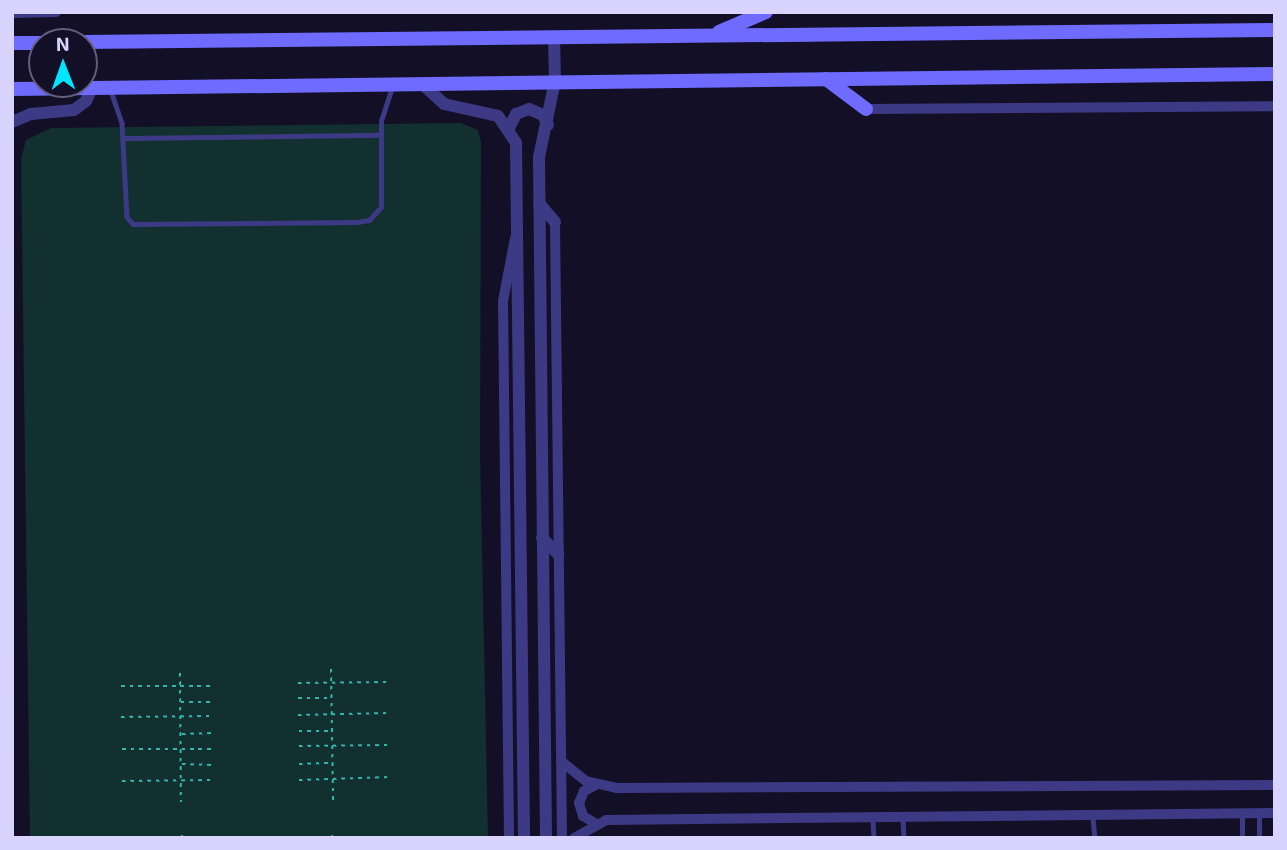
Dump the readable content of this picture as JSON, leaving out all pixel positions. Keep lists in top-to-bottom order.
{
  "north": "top"
}
